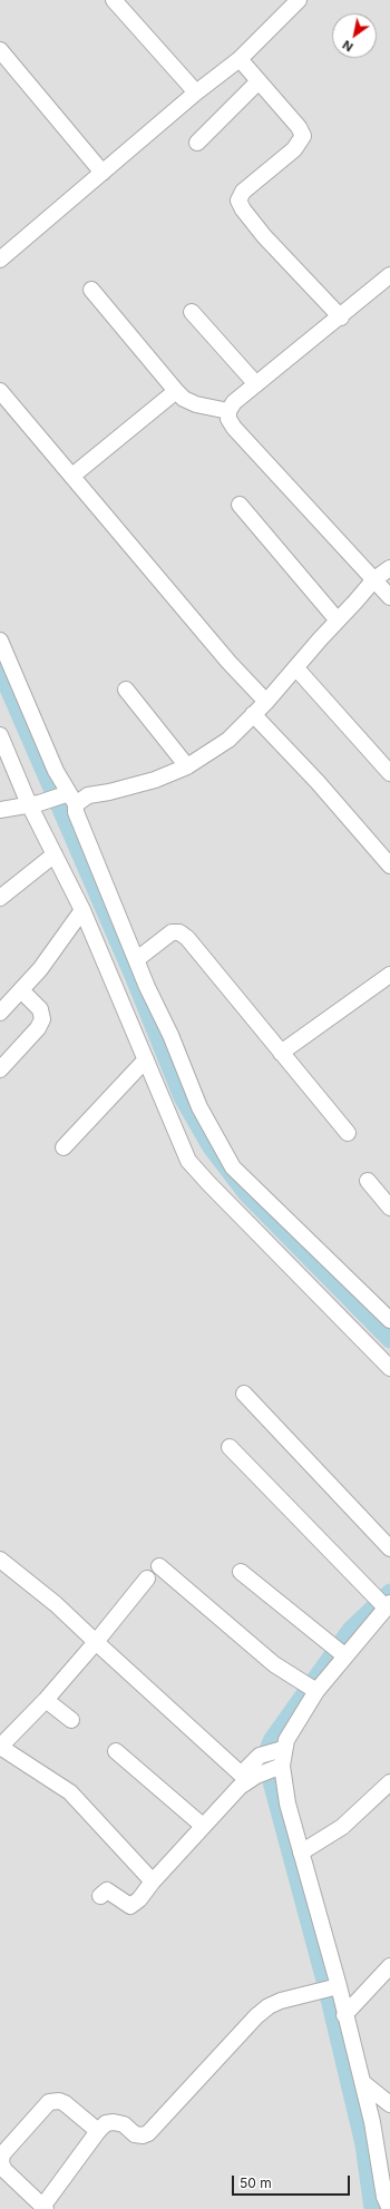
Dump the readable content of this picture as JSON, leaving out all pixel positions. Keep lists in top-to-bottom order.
{
  "scale_bar": "50 m",
  "north": "bottom left"
}
